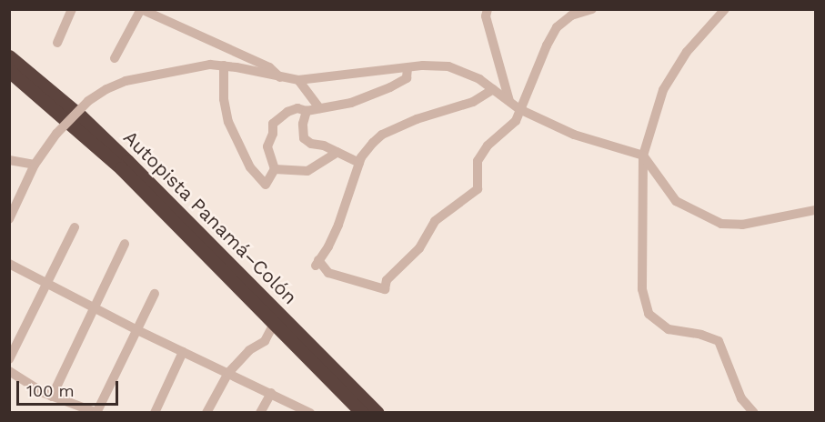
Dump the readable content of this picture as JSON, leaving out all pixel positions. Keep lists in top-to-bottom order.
{
  "streets": {
    "highway": ["Autopista Panamá–Colón"]
  },
  "scale_bar": "100 m"
}
